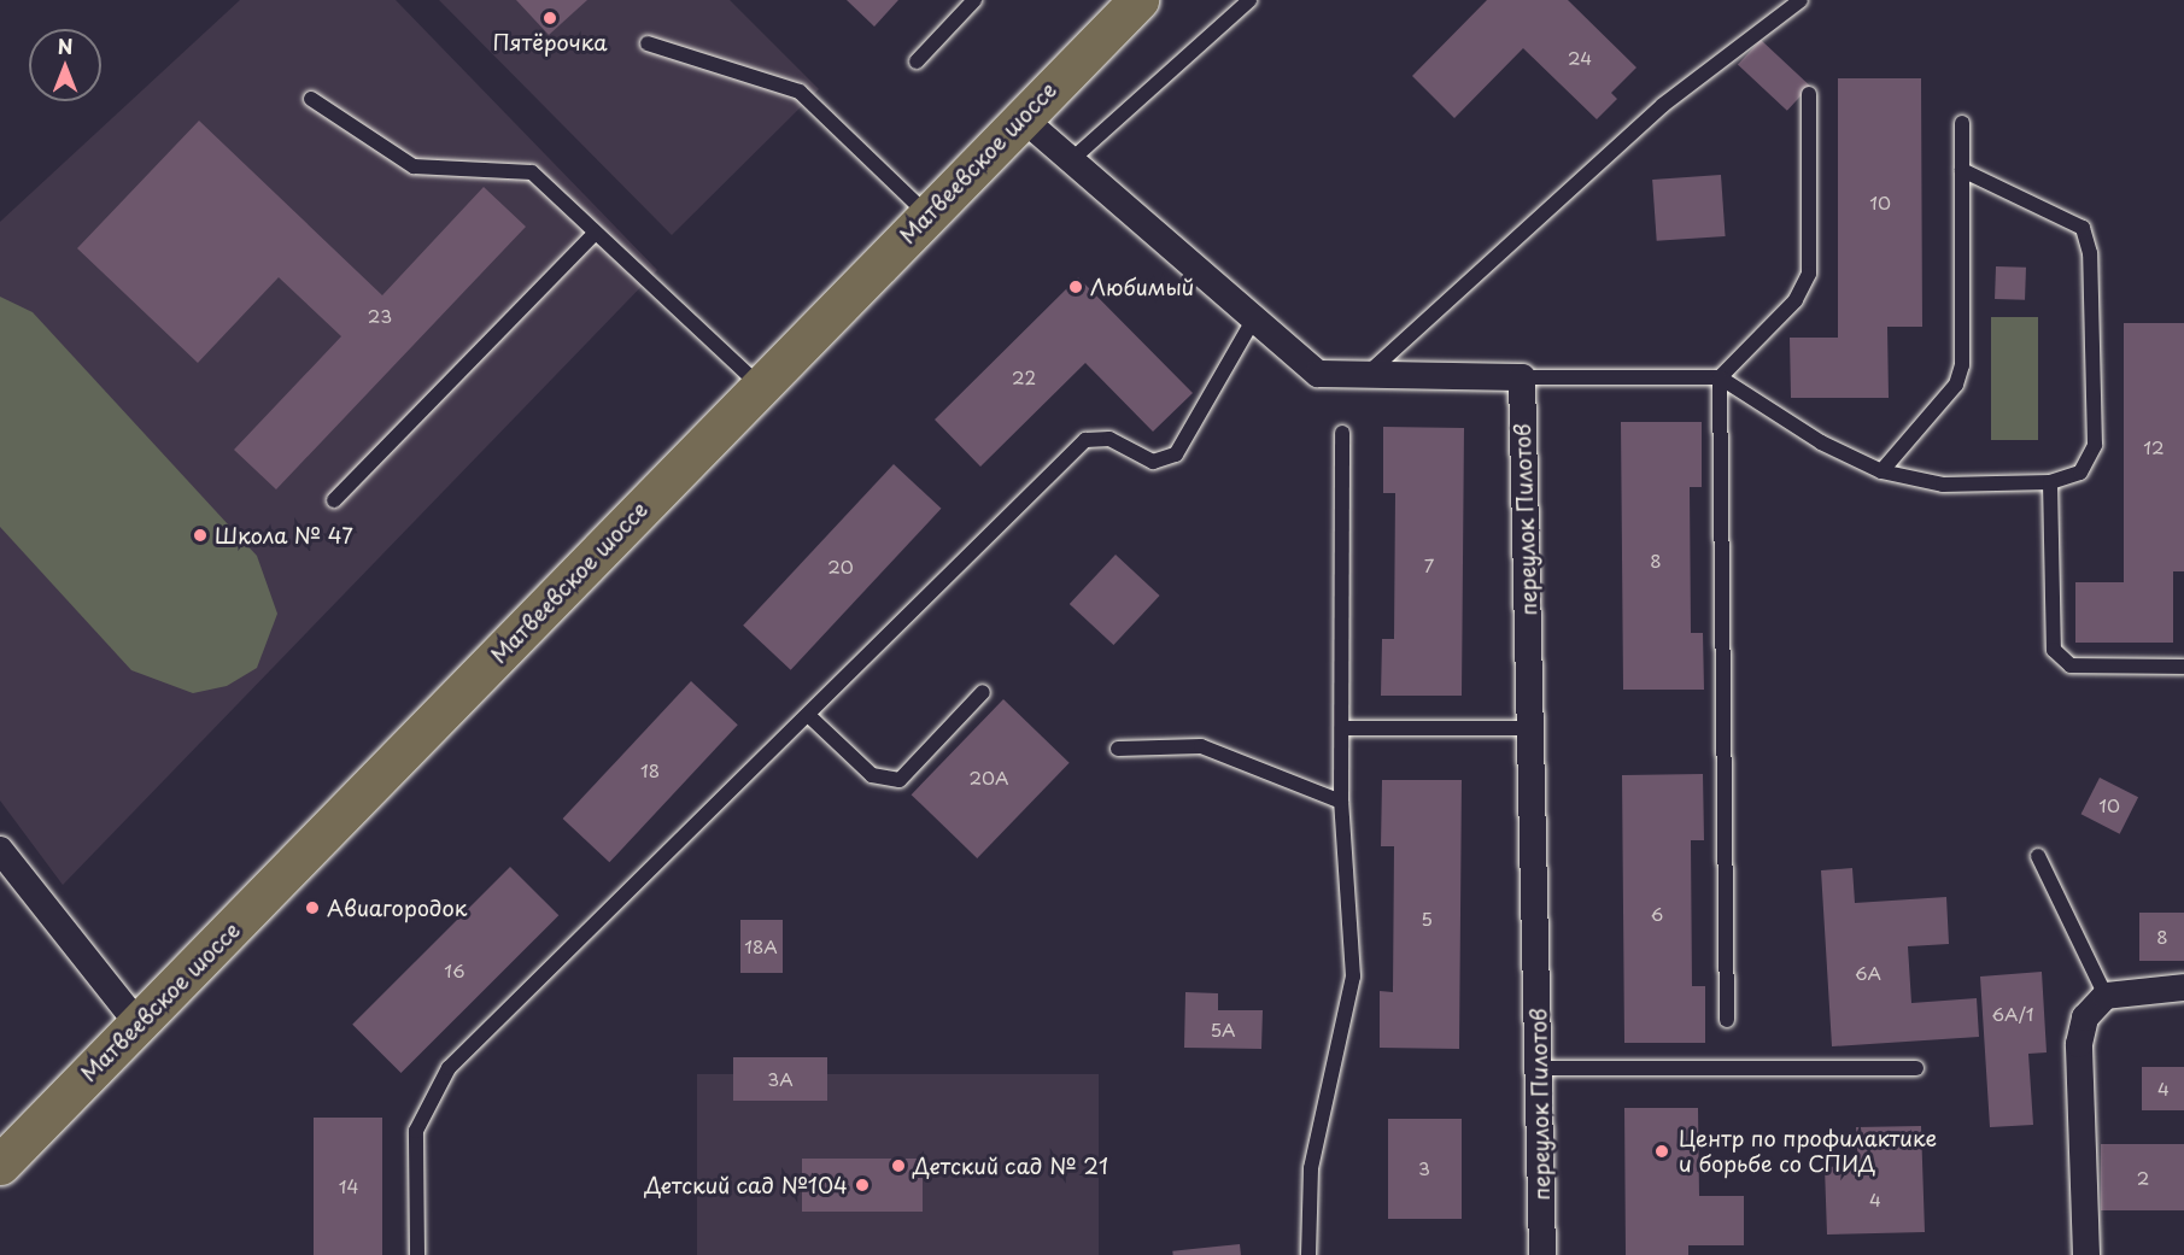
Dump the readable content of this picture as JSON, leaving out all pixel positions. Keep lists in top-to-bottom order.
{
  "streets": {
    "main road": ["Матвеевское шоссе"],
    "street": ["переулок Пилотов"]
  },
  "places": [
    "Пятёрочка",
    "Любимый",
    "Школа № 47",
    "Авиагородок",
    "Центр по профилактике и борьбе со СПИД",
    "Детский сад № 21",
    "Детский сад №104"
  ],
  "house_numbers": [
    "24",
    "10",
    "23",
    "22",
    "12",
    "8",
    "7",
    "20",
    "18",
    "20А",
    "10",
    "6",
    "5",
    "8",
    "18А",
    "16",
    "6А",
    "6А/1",
    "5А",
    "3А",
    "4",
    "3",
    "2",
    "14",
    "4"
  ],
  "north": "top"
}
